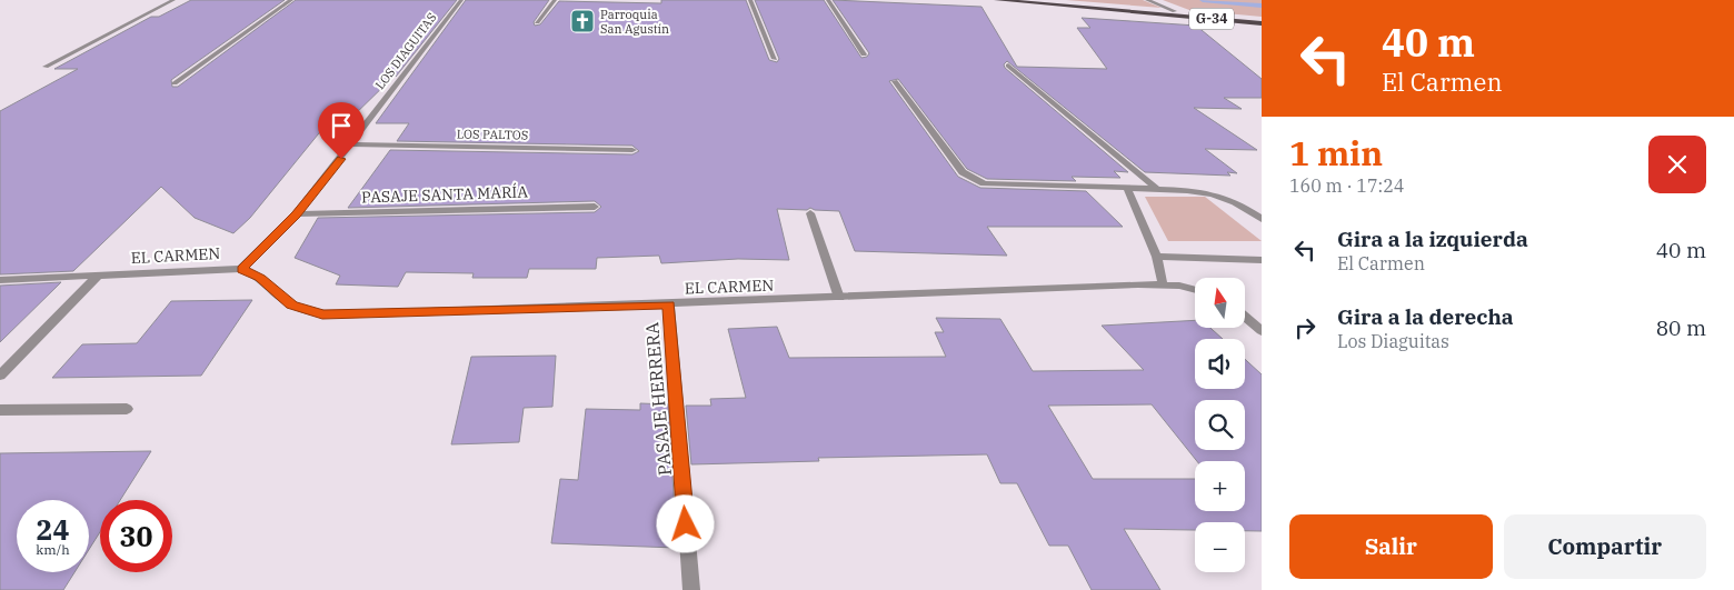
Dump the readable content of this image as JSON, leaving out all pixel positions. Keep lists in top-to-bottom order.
{
  "streets": {
    "main road": ["G-34"],
    "street": [
      "LOS DIAGUITAS",
      "LOS PALTOS",
      "PASAJE SANTA MARÍA",
      "EL CARMEN",
      "PASAJE HERRERA"
    ]
  },
  "crossings": [
    ["LOS DIAGUITAS", "LOS PALTOS"],
    ["LOS DIAGUITAS", "PASAJE SANTA MARÍA"],
    ["LOS DIAGUITAS", "EL CARMEN"],
    ["EL CARMEN", "PASAJE HERRERA"]
  ],
  "places": {
    "church": ["Parroquia San Agustín"]
  },
  "north": "top",
  "page": {
    "turn": ["40 m", "El Carmen"],
    "heading": ["1 min", "160 m · 17:24"],
    "list": [
      {
        "name": "Gira a la izquierda",
        "note": "El Carmen",
        "value": "40 m"
      },
      {
        "name": "Gira a la derecha",
        "note": "Los Diaguitas",
        "value": "80 m"
      }
    ],
    "map_buttons": ["+", "−"],
    "speed": "24 km/h",
    "limit": "30",
    "buttons": ["Salir", "Compartir"]
  }
}
